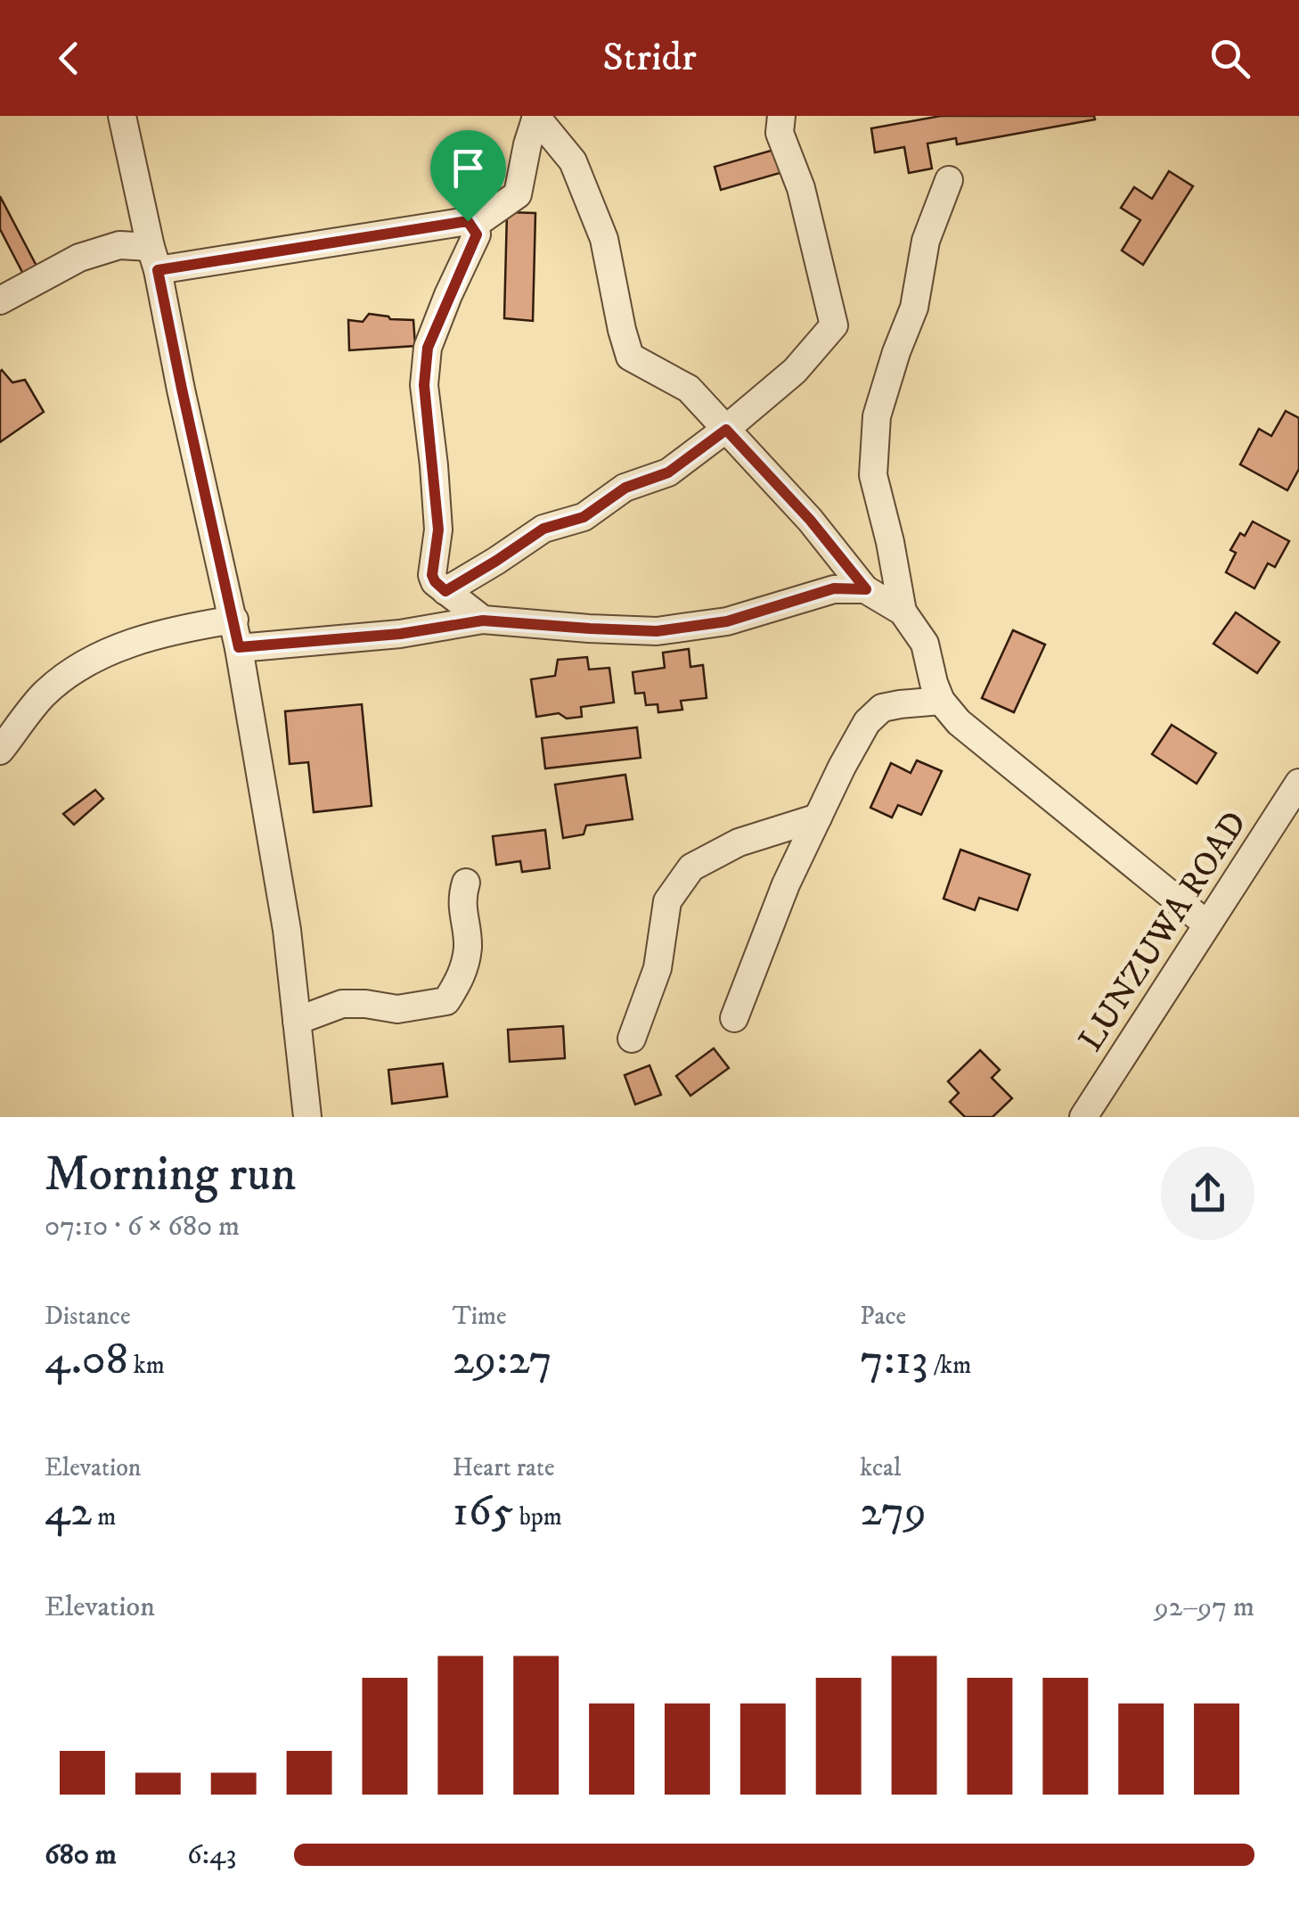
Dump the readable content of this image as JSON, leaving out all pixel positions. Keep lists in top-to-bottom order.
{
  "streets": {
    "street": ["LUNZUWA ROAD"]
  },
  "page": {
    "header": "Stridr",
    "heading": ["Morning run", "07:10 · 6 × 680 m"],
    "stats": [
      ["Distance", "4.08 km"],
      ["Time", "29:27"],
      ["Pace", "7:13 /km"],
      ["Elevation", "42 m"],
      ["Heart rate", "165 bpm"],
      ["kcal", "279"]
    ],
    "chart": ["Elevation", "92–97 m"],
    "list": [
      {
        "name": "680 m",
        "note": "6:43"
      }
    ]
  }
}
